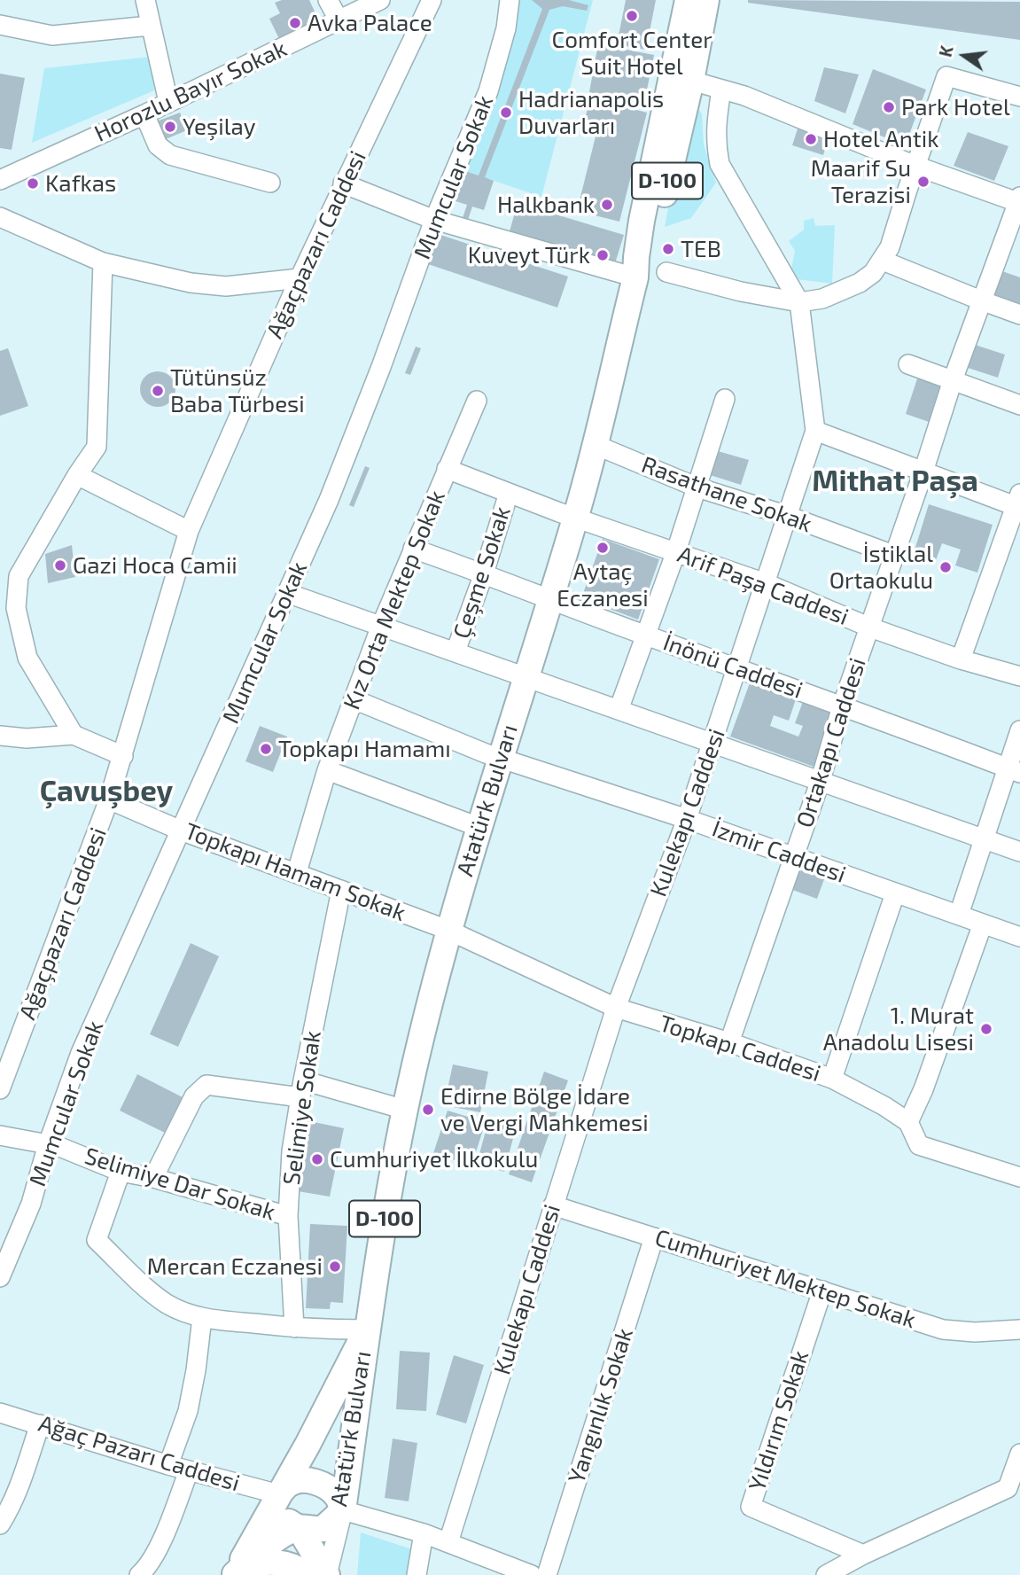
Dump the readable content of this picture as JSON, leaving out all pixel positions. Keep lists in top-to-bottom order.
{
  "streets": {
    "main road": ["D-100", "Atatürk Bulvarı"],
    "street": [
      "Horozlu Bayır Sokak",
      "Mumcular Sokak",
      "Ağaçpazarı Caddesi",
      "Rasathane Sokak",
      "Çeşme Sokak",
      "Arif Paşa Caddesi",
      "Kız Orta Mektep Sokak",
      "İnönü Caddesi",
      "Ortakapı Caddesi",
      "Kulekapı Caddesi",
      "İzmir Caddesi",
      "Topkapı Hamam Sokak",
      "Topkapı Caddesi",
      "Selimiye Sokak",
      "Selimiye Dar Sokak",
      "Cumhuriyet Mektep Sokak",
      "Yangınlık Sokak",
      "Yıldırım Sokak",
      "Ağaç Pazarı Caddesi"
    ]
  },
  "crossings": [
    ["Mumcular Sokak", "Topkapı Hamam Sokak"],
    ["Mumcular Sokak", "Selimiye Dar Sokak"],
    ["Ağaçpazarı Caddesi", "Topkapı Hamam Sokak"],
    ["Rasathane Sokak", "Ortakapı Caddesi"],
    ["Rasathane Sokak", "Atatürk Bulvarı"],
    ["Rasathane Sokak", "Kulekapı Caddesi"],
    ["Çeşme Sokak", "Arif Paşa Caddesi"],
    ["Çeşme Sokak", "İnönü Caddesi"],
    ["Arif Paşa Caddesi", "Kız Orta Mektep Sokak"],
    ["Arif Paşa Caddesi", "Ortakapı Caddesi"],
    ["Arif Paşa Caddesi", "Atatürk Bulvarı"],
    ["Arif Paşa Caddesi", "Kulekapı Caddesi"],
    ["Kız Orta Mektep Sokak", "İnönü Caddesi"],
    ["Kız Orta Mektep Sokak", "İzmir Caddesi"],
    ["Kız Orta Mektep Sokak", "Topkapı Hamam Sokak"],
    ["İnönü Caddesi", "Ortakapı Caddesi"],
    ["İnönü Caddesi", "Atatürk Bulvarı"],
    ["İnönü Caddesi", "Kulekapı Caddesi"],
    ["Ortakapı Caddesi", "İzmir Caddesi"],
    ["Ortakapı Caddesi", "Topkapı Caddesi"],
    ["Atatürk Bulvarı", "İzmir Caddesi"],
    ["Atatürk Bulvarı", "Topkapı Hamam Sokak"],
    ["Atatürk Bulvarı", "Topkapı Caddesi"],
    ["Atatürk Bulvarı", "Ağaç Pazarı Caddesi"],
    ["Kulekapı Caddesi", "İzmir Caddesi"],
    ["Kulekapı Caddesi", "Topkapı Caddesi"],
    ["Kulekapı Caddesi", "Cumhuriyet Mektep Sokak"],
    ["Topkapı Hamam Sokak", "Topkapı Caddesi"],
    ["Topkapı Hamam Sokak", "Selimiye Sokak"],
    ["Selimiye Sokak", "Selimiye Dar Sokak"],
    ["Cumhuriyet Mektep Sokak", "Yangınlık Sokak"],
    ["Cumhuriyet Mektep Sokak", "Yıldırım Sokak"]
  ],
  "districts": ["Mithat Paşa", "Çavuşbey"],
  "places": [
    "Comfort Center Suit Hotel",
    "Avka Palace",
    "Park Hotel",
    "Hadrianapolis Duvarları",
    "Yeşilay",
    "Hotel Antik",
    "Maarif Su Terazisi",
    "Kafkas",
    "Halkbank",
    "TEB",
    "Kuveyt Türk",
    "Tütünsüz Baba Türbesi",
    "Aytaç Eczanesi",
    "Gazi Hoca Camii",
    "İstiklal Ortaokulu",
    "Topkapı Hamamı",
    "1. Murat Anadolu Lisesi",
    "Edirne Bölge İdare ve Vergi Mahkemesi",
    "Cumhuriyet İlkokulu",
    "Mercan Eczanesi"
  ],
  "north": "left"
}
